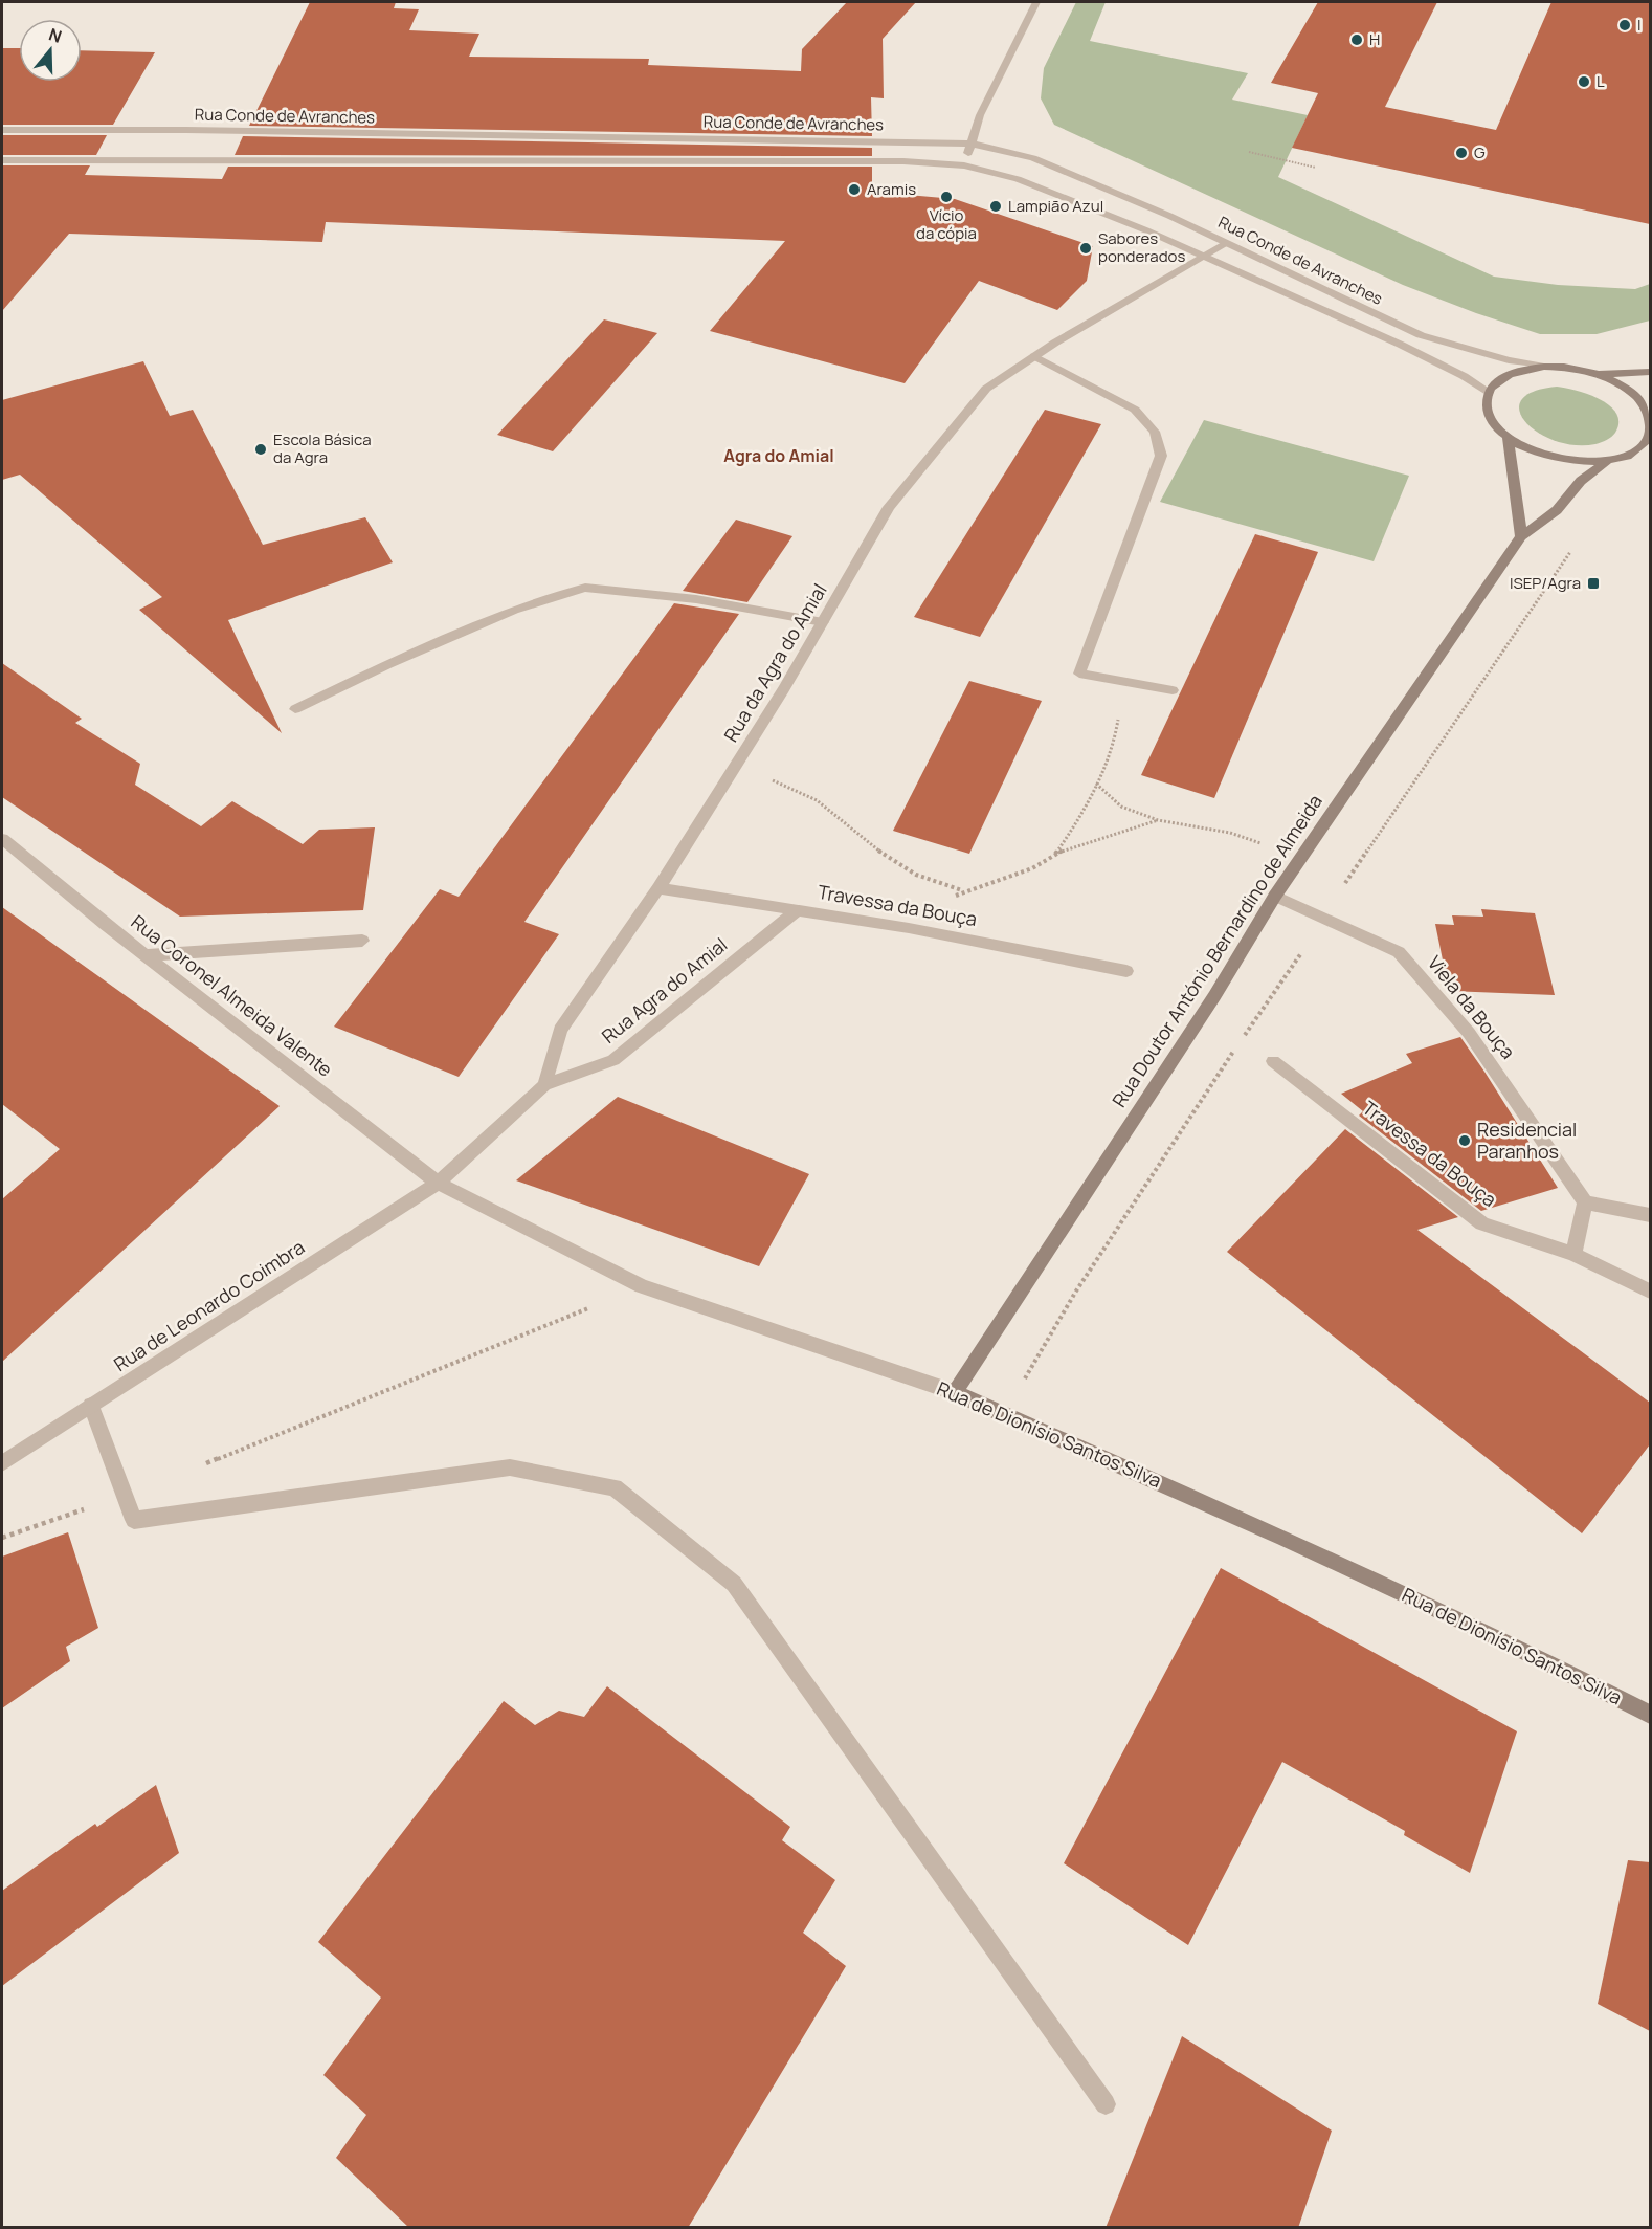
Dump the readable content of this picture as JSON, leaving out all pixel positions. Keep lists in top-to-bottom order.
{
  "streets": {
    "main road": ["Rua Doutor António Bernardino de Almeida", "Rua de Dionísio Santos Silva"],
    "street": [
      "Rua Conde de Avranches",
      "Rua da Agra do Amial",
      "Travessa da Bouça",
      "Rua Agra do Amial",
      "Rua Coronel Almeida Valente",
      "Viela da Bouça",
      "Rua de Leonardo Coimbra"
    ]
  },
  "crossings": [
    ["Rua Conde de Avranches", "Rua da Agra do Amial"],
    ["Rua Conde de Avranches", "Rua Doutor António Bernardino de Almeida"],
    ["Rua da Agra do Amial", "Travessa da Bouça"],
    ["Rua da Agra do Amial", "Rua Agra do Amial"],
    ["Travessa da Bouça", "Rua Agra do Amial"],
    ["Rua Doutor António Bernardino de Almeida", "Viela da Bouça"],
    ["Rua Doutor António Bernardino de Almeida", "Rua de Dionísio Santos Silva"],
    ["Rua Coronel Almeida Valente", "Rua de Leonardo Coimbra"],
    ["Rua Coronel Almeida Valente", "Rua de Dionísio Santos Silva"],
    ["Rua de Leonardo Coimbra", "Rua de Dionísio Santos Silva"]
  ],
  "districts": ["Agra do Amial"],
  "places": {
    "other": [
      "I",
      "H",
      "L",
      "G",
      "Aramis",
      "Vício da cópia",
      "Lampião Azul",
      "Sabores ponderados",
      "Escola Básica da Agra",
      "Residencial Paranhos"
    ],
    "transit": ["ISEP/Agra"]
  },
  "north": "top"
}
